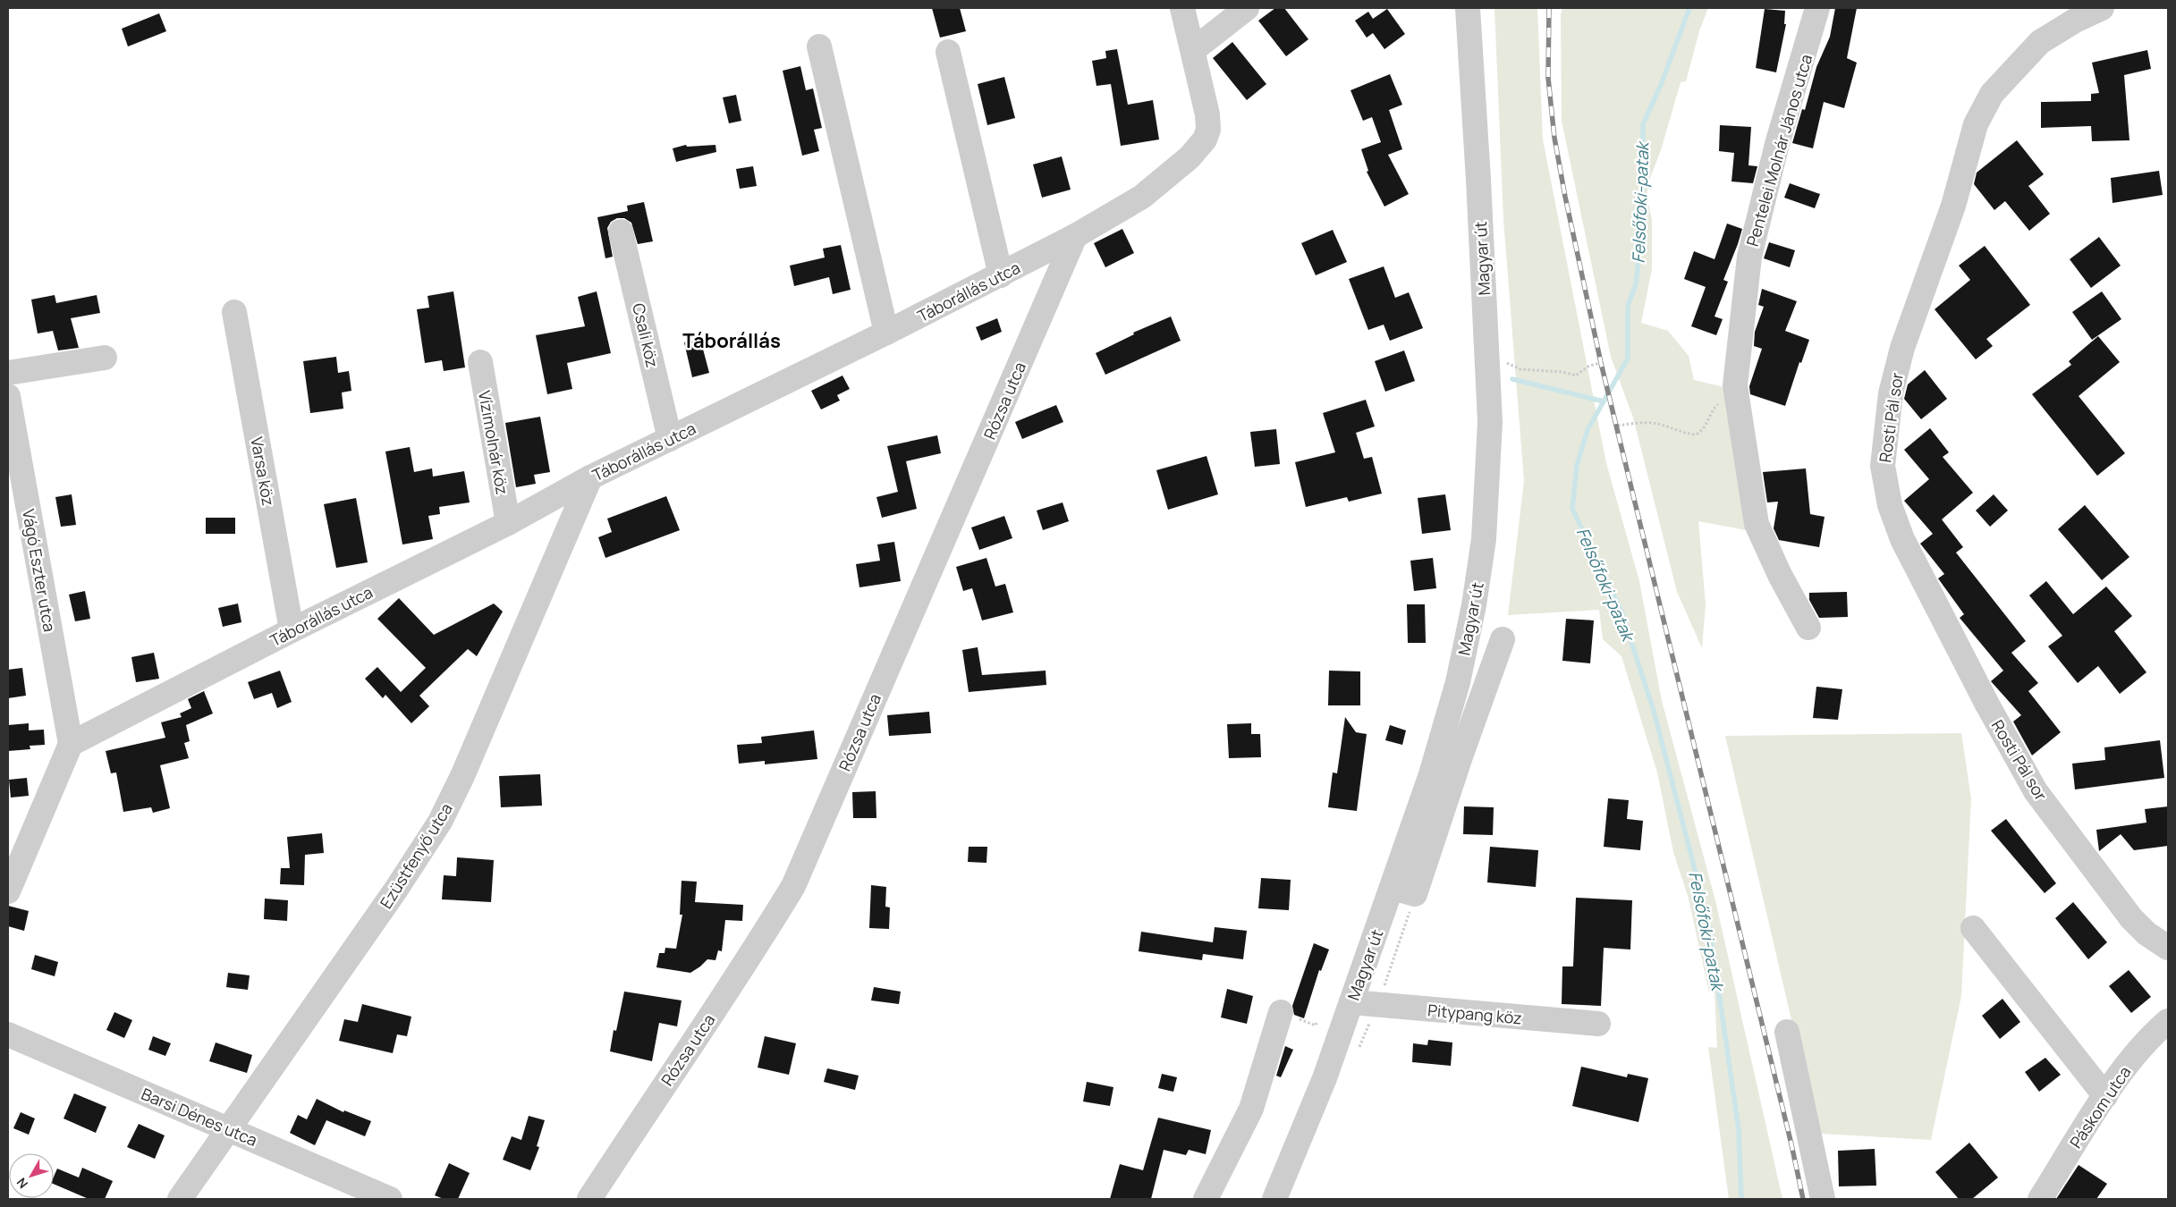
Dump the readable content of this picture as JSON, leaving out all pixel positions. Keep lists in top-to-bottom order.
{
  "streets": {
    "street": [
      "Pentelei Molnár János utca",
      "Magyar út",
      "Táborállás utca",
      "Csali köz",
      "Rózsa utca",
      "Rosti Pál sor",
      "Vízimolnár köz",
      "Varsa köz",
      "Vágó Eszter utca",
      "Ezüstfenyő utca",
      "Pitypang köz",
      "Páskom utca",
      "Barsi Dénes utca"
    ]
  },
  "crossings": [
    ["Magyar út", "Pitypang köz"],
    ["Táborállás utca", "Csali köz"],
    ["Táborállás utca", "Rózsa utca"],
    ["Táborállás utca", "Vízimolnár köz"],
    ["Táborállás utca", "Varsa köz"],
    ["Táborállás utca", "Vágó Eszter utca"],
    ["Táborállás utca", "Ezüstfenyő utca"],
    ["Ezüstfenyő utca", "Barsi Dénes utca"]
  ],
  "districts": ["Táborállás"],
  "water": ["Felsőfoki-patak"],
  "north": "bottom left"
}
